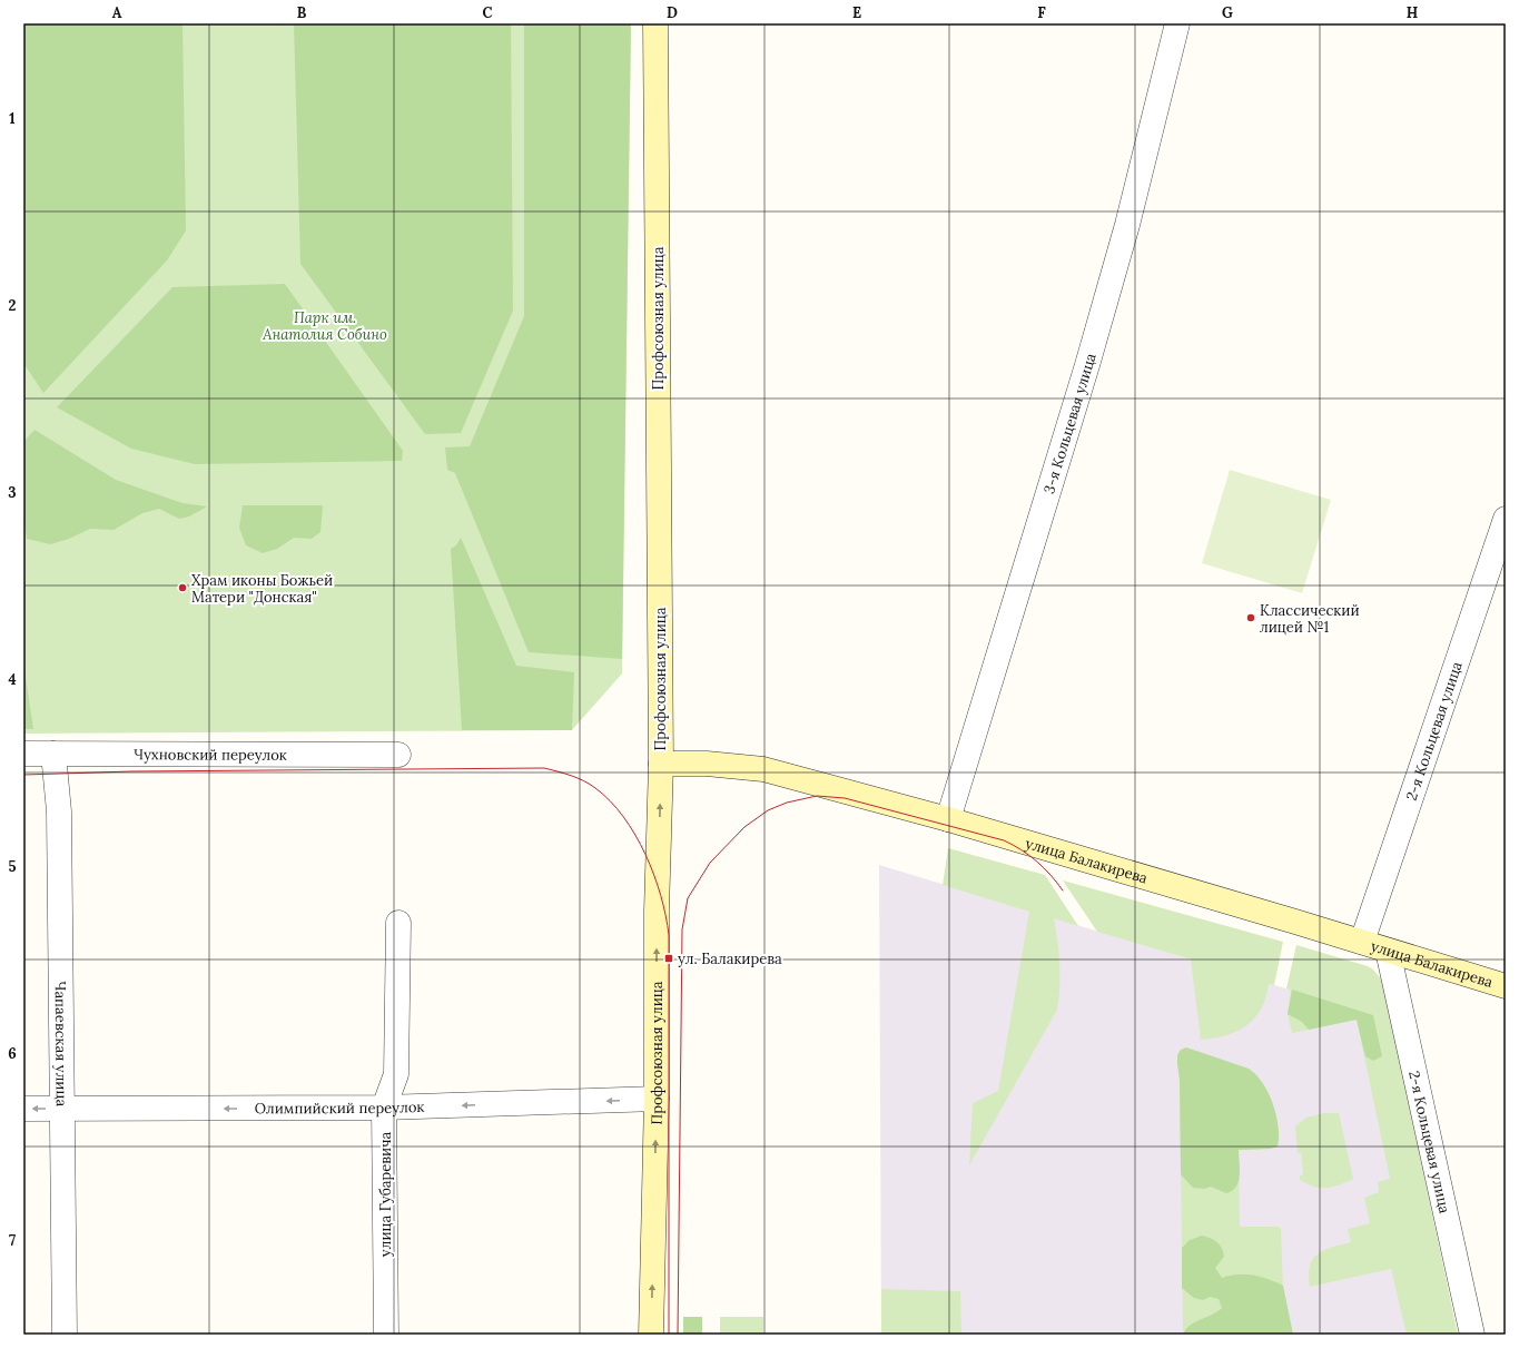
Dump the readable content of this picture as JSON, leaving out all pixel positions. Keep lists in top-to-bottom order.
{
  "streets": {
    "main road": ["Профсоюзная улица", "улица Балакирева"],
    "street": [
      "3-я Кольцевая улица",
      "2-я Кольцевая улица",
      "Чухновский переулок",
      "Чапаевская улица",
      "Олимпийский переулок",
      "улица Губаревича"
    ]
  },
  "crossings": [
    ["Профсоюзная улица", "улица Балакирева"],
    ["Профсоюзная улица", "Олимпийский переулок"],
    ["3-я Кольцевая улица", "улица Балакирева"],
    ["2-я Кольцевая улица", "улица Балакирева"],
    ["Чухновский переулок", "Чапаевская улица"],
    ["Чапаевская улица", "Олимпийский переулок"],
    ["Олимпийский переулок", "улица Губаревича"]
  ],
  "one_way": ["Профсоюзная улица", "Олимпийский переулок"],
  "parks": ["Парк им. Анатолия Собино"],
  "places": {
    "other": ["Храм иконы Божьей Матери \"Донская\"", "Классический лицей №1"],
    "transit": ["ул. Балакирева"]
  },
  "grid": {
    "columns": [
      "A",
      "B",
      "C",
      "D",
      "E",
      "F",
      "G",
      "H"
    ],
    "rows": [
      "1",
      "2",
      "3",
      "4",
      "5",
      "6",
      "7"
    ]
  }
}
